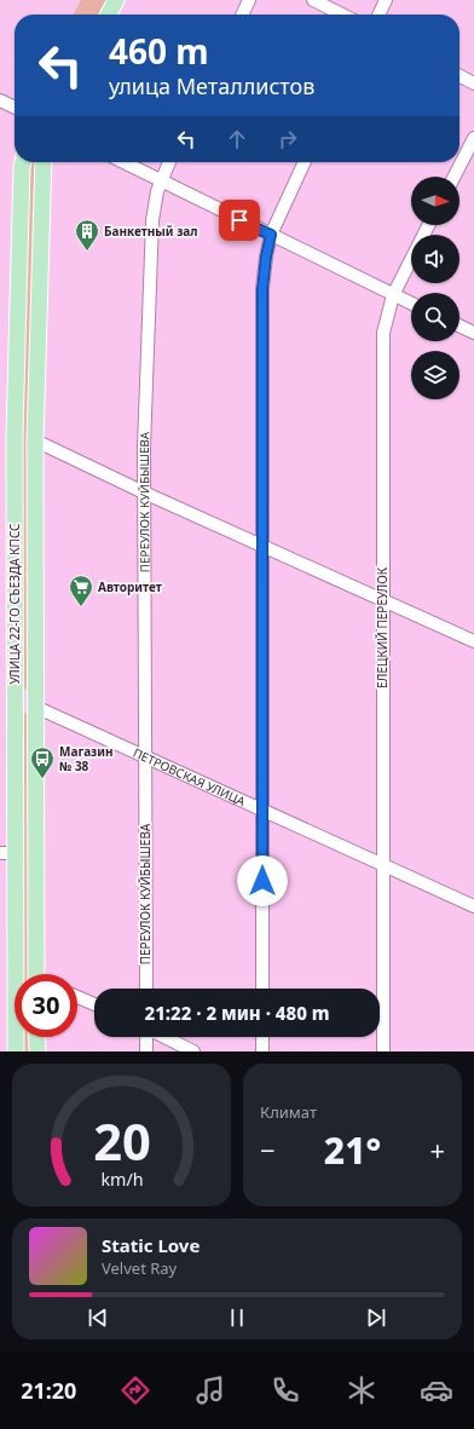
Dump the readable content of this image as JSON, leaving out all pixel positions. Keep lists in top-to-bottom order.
{
  "streets": {
    "main road": ["УЛИЦА 22-ГО СЪЕЗДА КПСС"],
    "street": ["ПЕРЕУЛОК КУЙБЫШЕВА", "ЕЛЕЦКИЙ ПЕРЕУЛОК", "ПЕТРОВСКАЯ УЛИЦА"]
  },
  "crossings": [
    ["ПЕРЕУЛОК КУЙБЫШЕВА", "ПЕТРОВСКАЯ УЛИЦА"],
    ["УЛИЦА 22-ГО СЪЕЗДА КПСС", "ПЕТРОВСКАЯ УЛИЦА"],
    ["ЕЛЕЦКИЙ ПЕРЕУЛОК", "ПЕТРОВСКАЯ УЛИЦА"]
  ],
  "places": {
    "building": ["Банкетный зал"],
    "supermarket": ["Авторитет"],
    "bus stop": ["Магазин № 38"]
  },
  "north": "right",
  "page": {
    "turn": ["460 m", "улица Металлистов"],
    "limit": "30",
    "trip": "21:22 · 2 мин · 480 m",
    "tile": "Климат",
    "heat": ["−", "21°", "+"],
    "song": ["Static Love", "Velvet Ray"],
    "tabs": "21:20",
    "gauge": ["20", "km/h"]
  }
}
